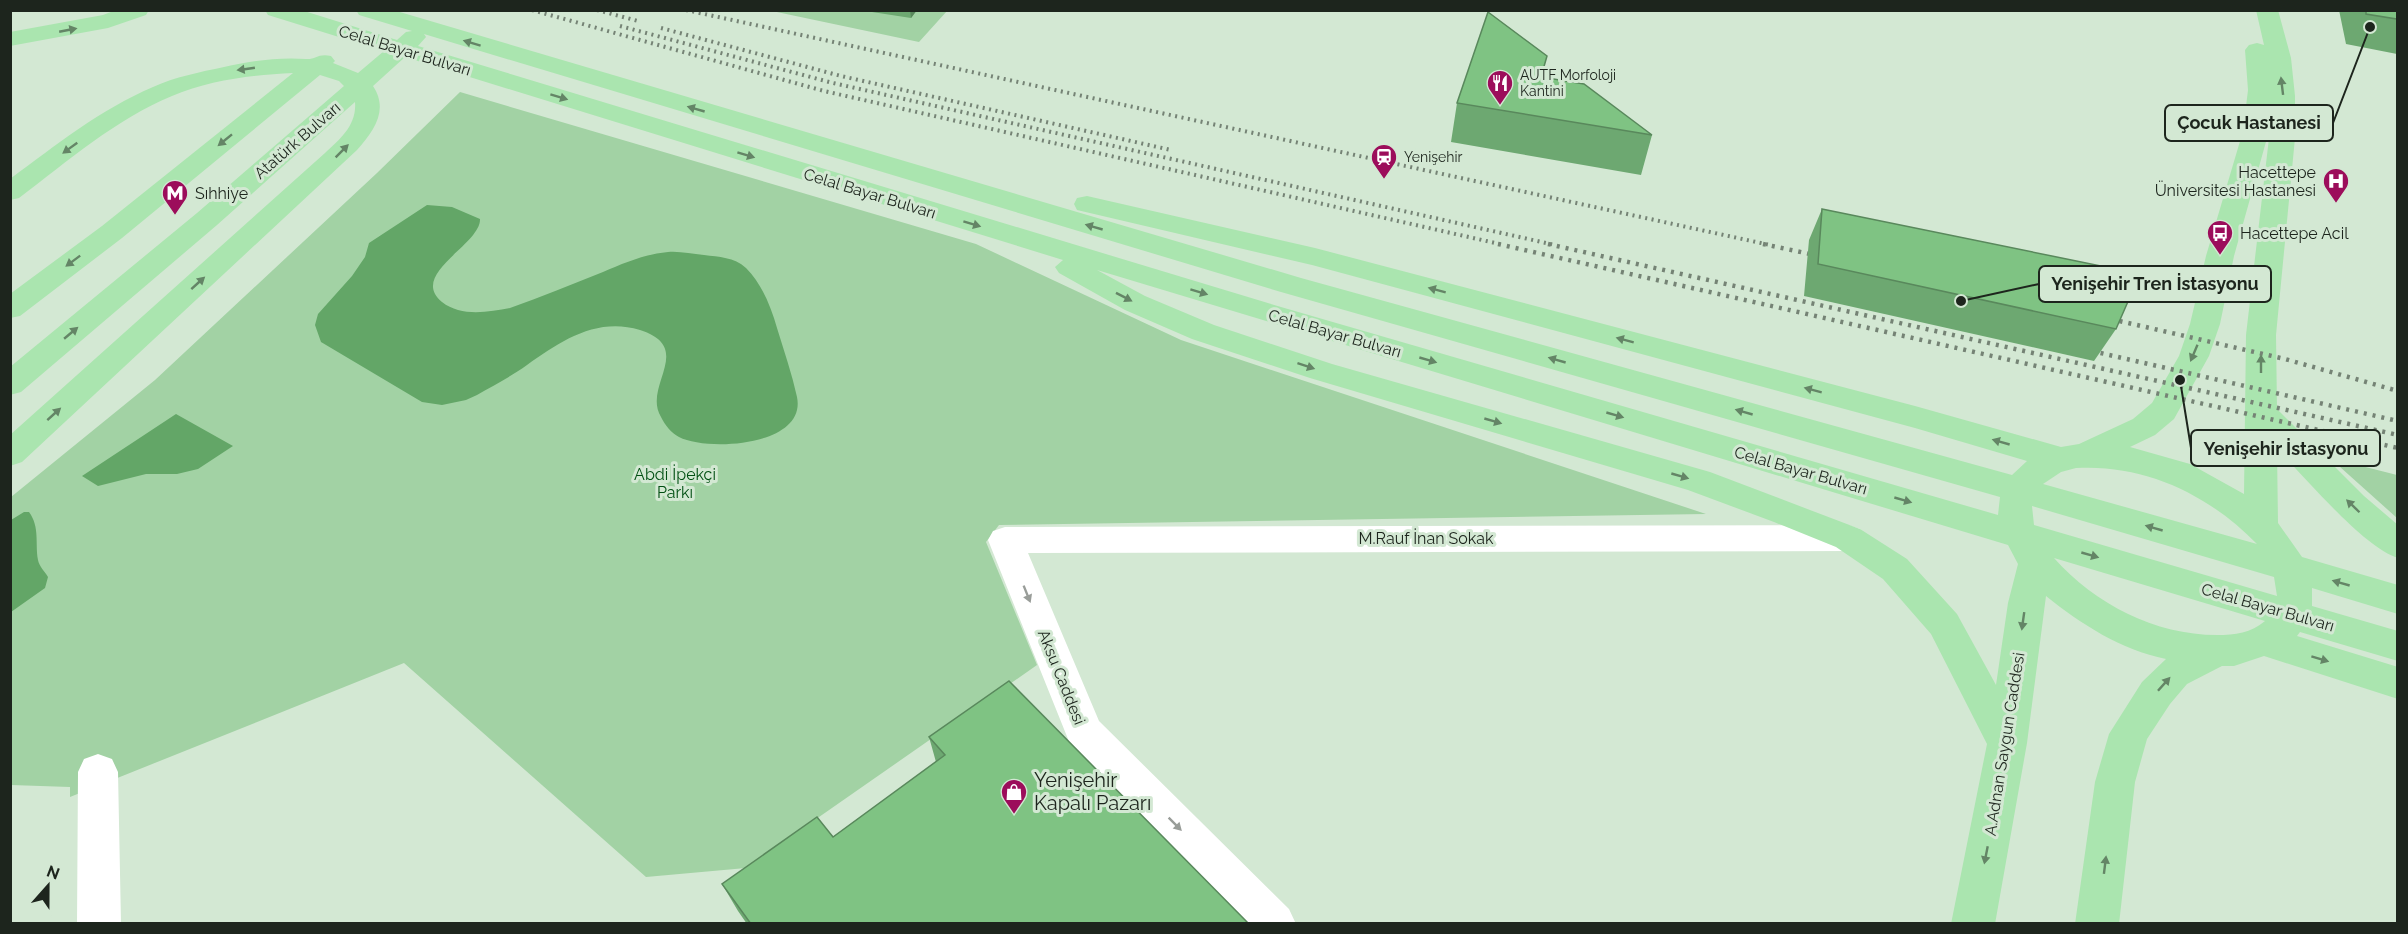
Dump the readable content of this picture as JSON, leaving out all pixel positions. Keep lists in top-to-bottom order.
{
  "streets": {
    "main road": ["Celal Bayar Bulvarı", "Atatürk Bulvarı", "A.Adnan Saygun Caddesi"],
    "street": ["M.Rauf İnan Sokak", "Aksu Caddesi"]
  },
  "crossings": [
    ["M.Rauf İnan Sokak", "Aksu Caddesi"]
  ],
  "one_way": ["Aksu Caddesi"],
  "parks": ["Abdi İpekçi Parkı"],
  "places": {
    "other": ["Çocuk Hastanesi", "Yenişehir Tren İstasyonu", "Yenişehir İstasyonu"],
    "restaurant": ["AUTF Morfoloji Kantini"],
    "station": ["Yenişehir"],
    "hospital": ["Hacettepe Üniversitesi Hastanesi"],
    "metro station": ["Sıhhiye"],
    "bus stop": ["Hacettepe Acil"],
    "shop": ["Yenişehir Kapalı Pazarı"]
  },
  "north": "top"
}
